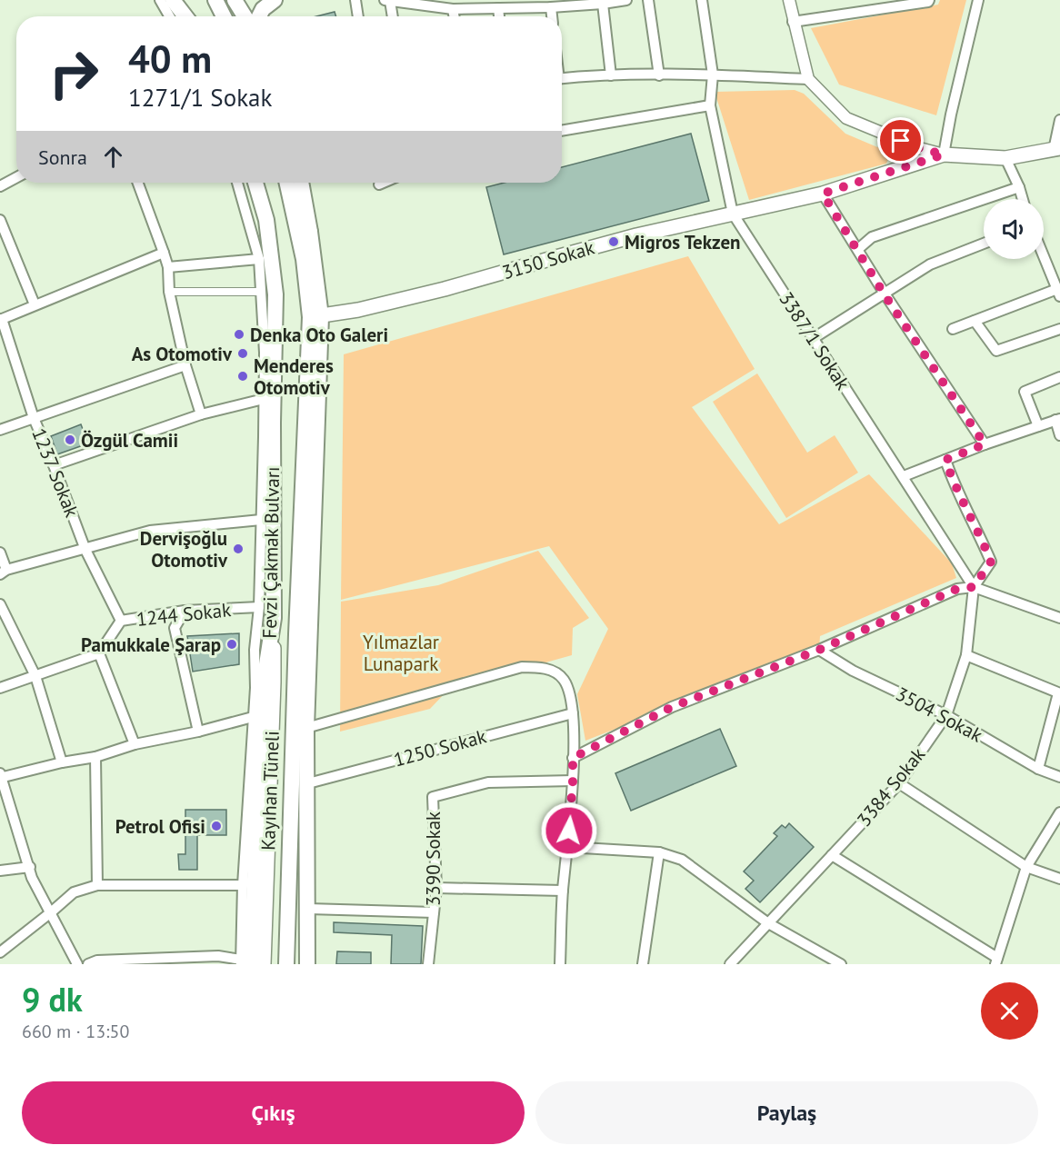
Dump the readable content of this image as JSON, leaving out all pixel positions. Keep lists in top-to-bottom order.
{
  "streets": {
    "main road": ["3150 Sokak", "Fevzi Çakmak Bulvarı", "Kayıhan Tüneli"],
    "street": [
      "3387/1 Sokak",
      "1237 Sokak",
      "1244 Sokak",
      "3504 Sokak",
      "1250 Sokak",
      "3384 Sokak",
      "3390 Sokak"
    ]
  },
  "crossings": [
    ["3150 Sokak", "3387/1 Sokak"],
    ["3150 Sokak", "Fevzi Çakmak Bulvarı"],
    ["3387/1 Sokak", "3384 Sokak"],
    ["1237 Sokak", "1244 Sokak"],
    ["Fevzi Çakmak Bulvarı", "Kayıhan Tüneli"],
    ["3504 Sokak", "3384 Sokak"]
  ],
  "parks": ["Yılmazlar Lunapark"],
  "places": [
    "Migros Tekzen",
    "Denka Oto Galeri",
    "As Otomotiv",
    "Menderes Otomotiv",
    "Özgül Camii",
    "Dervişoğlu Otomotiv",
    "Pamukkale Şarap",
    "Petrol Ofisi"
  ],
  "page": {
    "turn": ["40 m", "1271/1 Sokak"],
    "then": "Sonra",
    "heading": ["9 dk", "660 m · 13:50"],
    "buttons": ["Çıkış", "Paylaş"]
  }
}
